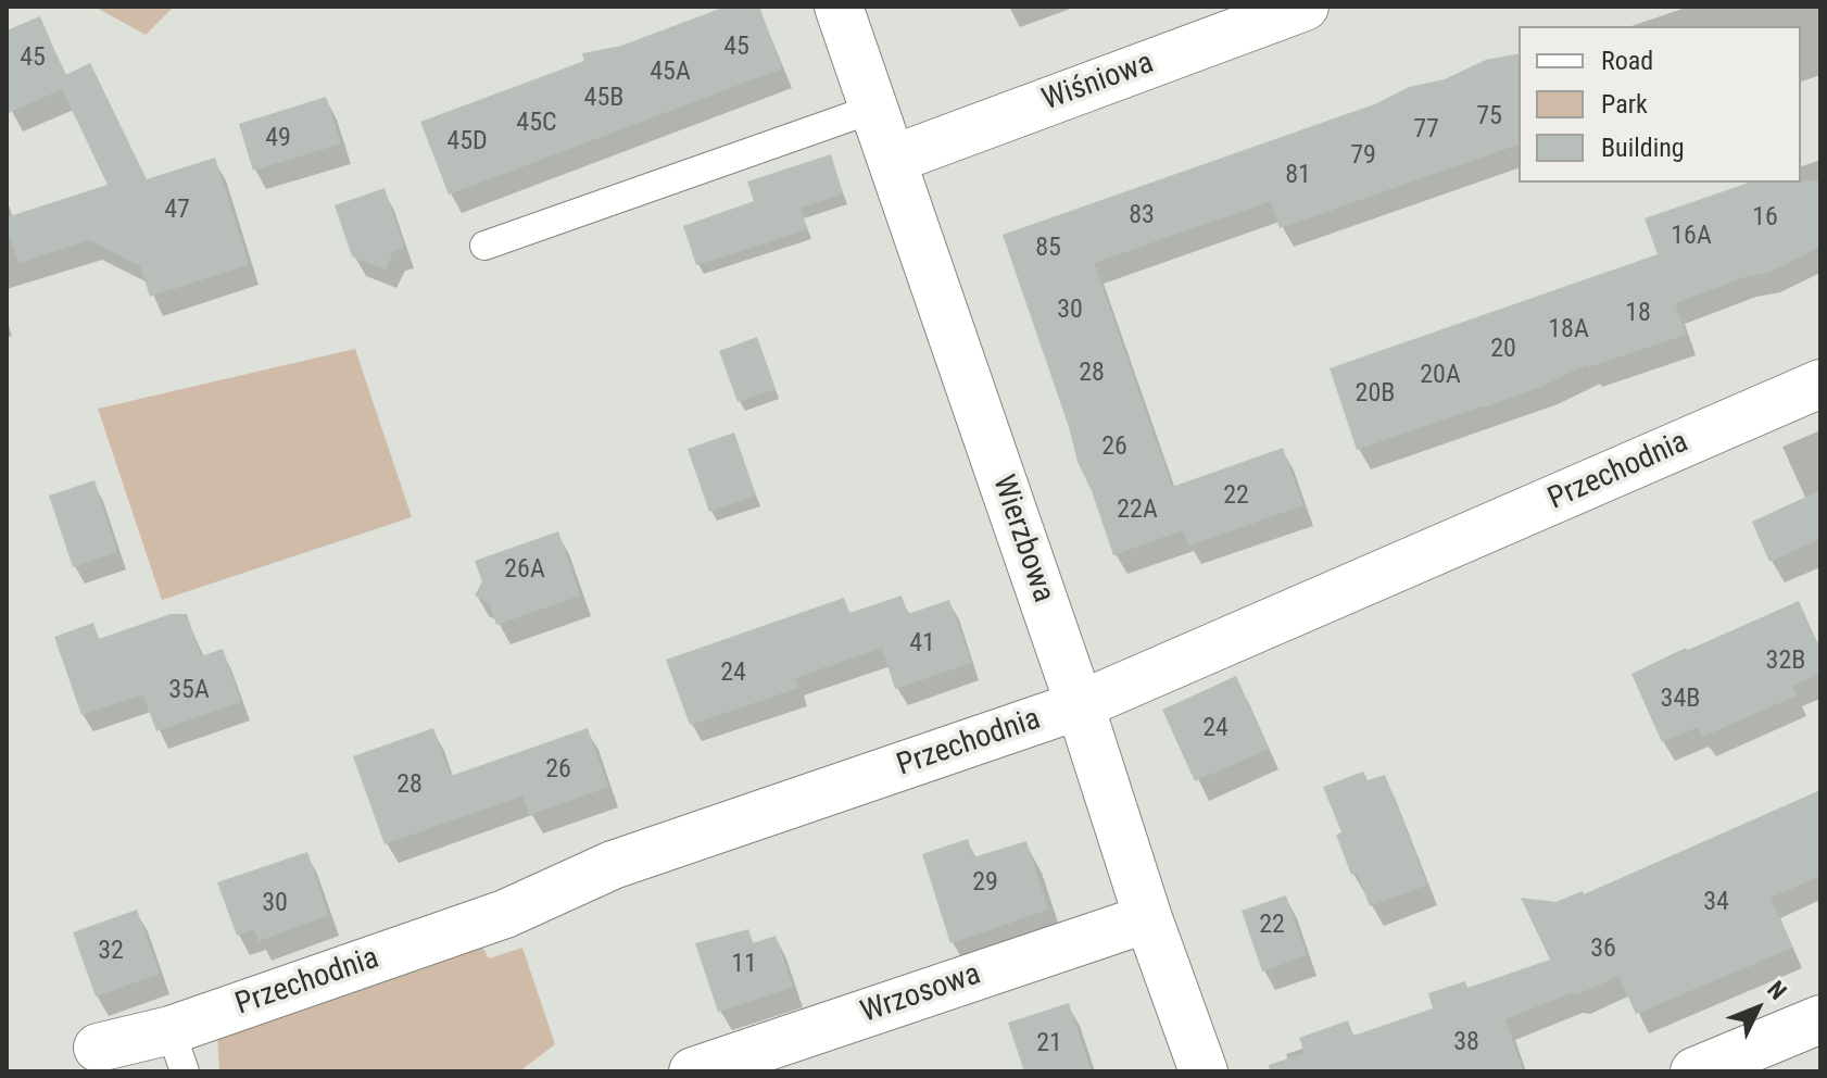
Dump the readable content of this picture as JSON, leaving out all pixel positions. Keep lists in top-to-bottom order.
{
  "streets": {
    "street": [
      "Wiśniowa",
      "Przechodnia",
      "Wierzbowa",
      "Wrzosowa"
    ]
  },
  "crossings": [
    ["Wiśniowa", "Wierzbowa"],
    ["Przechodnia", "Wierzbowa"],
    ["Wierzbowa", "Wrzosowa"]
  ],
  "house_numbers": [
    "45",
    "45",
    "45A",
    "45B",
    "75",
    "45C",
    "77",
    "49",
    "45D",
    "79",
    "81",
    "47",
    "83",
    "16",
    "16A",
    "85",
    "30",
    "18",
    "18A",
    "20",
    "28",
    "20A",
    "20B",
    "26",
    "22",
    "22A",
    "26A",
    "41",
    "32B",
    "24",
    "35A",
    "34B",
    "24",
    "26",
    "28",
    "29",
    "34",
    "30",
    "22",
    "36",
    "32",
    "11",
    "38",
    "21"
  ],
  "legend": ["Road", "Park", "Building"],
  "north": "top right"
}
